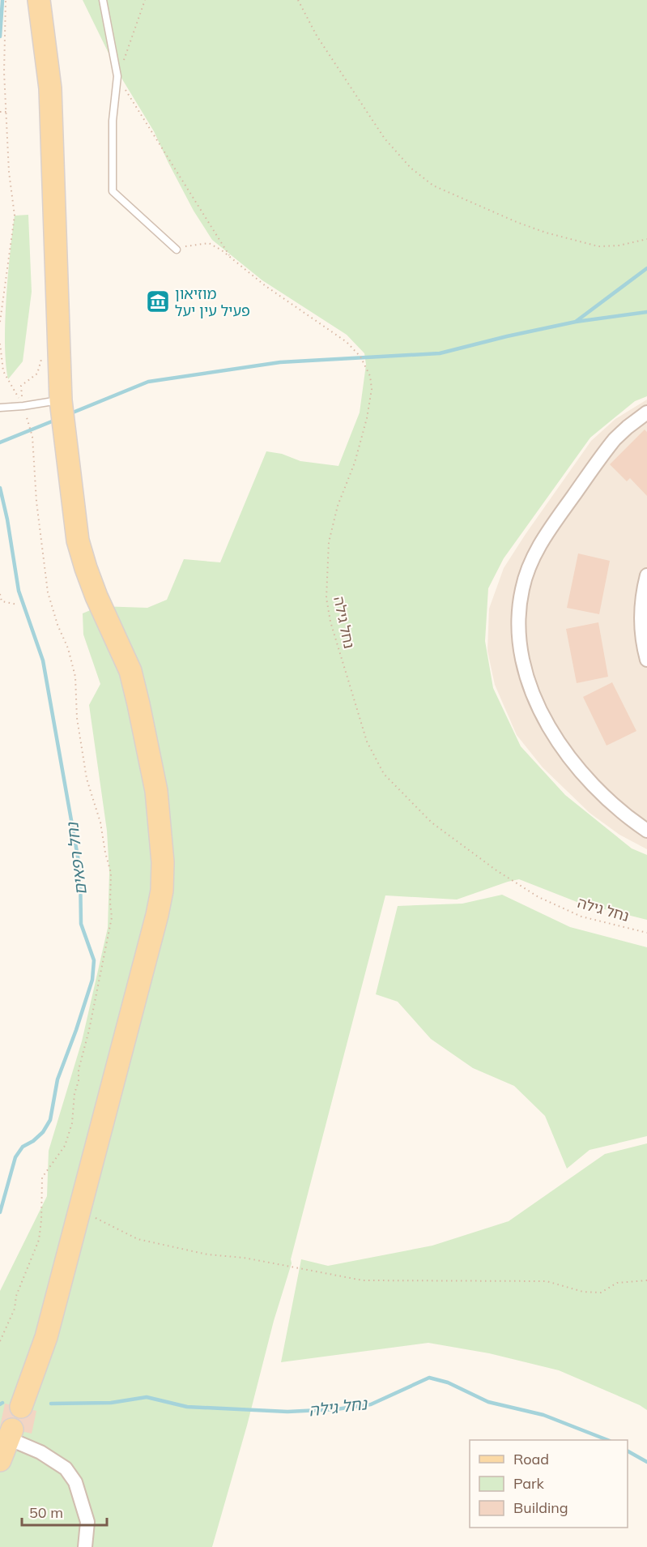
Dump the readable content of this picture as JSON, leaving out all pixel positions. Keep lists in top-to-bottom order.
{
  "streets": {
    "path": ["נחל גילה"]
  },
  "water": ["נחל רפאים", "נחל גילה"],
  "places": {
    "museum": ["מוזיאון פעיל עין יעל"]
  },
  "legend": ["Road", "Park", "Building"],
  "scale_bar": "50 m"
}
